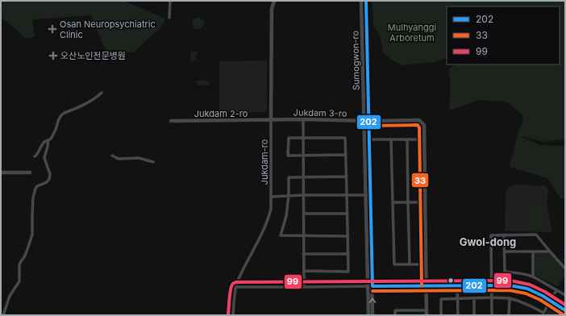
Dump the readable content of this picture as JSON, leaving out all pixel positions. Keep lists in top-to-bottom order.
{
  "streets": {
    "street": [
      "Sumogwon-ro",
      "Jukdam 3-ro",
      "Jukdam 2-ro",
      "Jukdam-ro"
    ]
  },
  "crossings": [
    ["Sumogwon-ro", "Jukdam 3-ro"],
    ["Jukdam 3-ro", "Jukdam 2-ro"],
    ["Jukdam 3-ro", "Jukdam-ro"],
    ["Jukdam 2-ro", "Jukdam-ro"]
  ],
  "districts": ["Gwol-dong"],
  "parks": ["Mulhyanggi Arboretum"],
  "places": {
    "health": ["Osan Neuropsychiatric Clinic", "오산노인전문병원"]
  },
  "lines": ["transit line 202", "transit line 33", "transit line 99"],
  "legend": ["202", "33", "99"]
}
